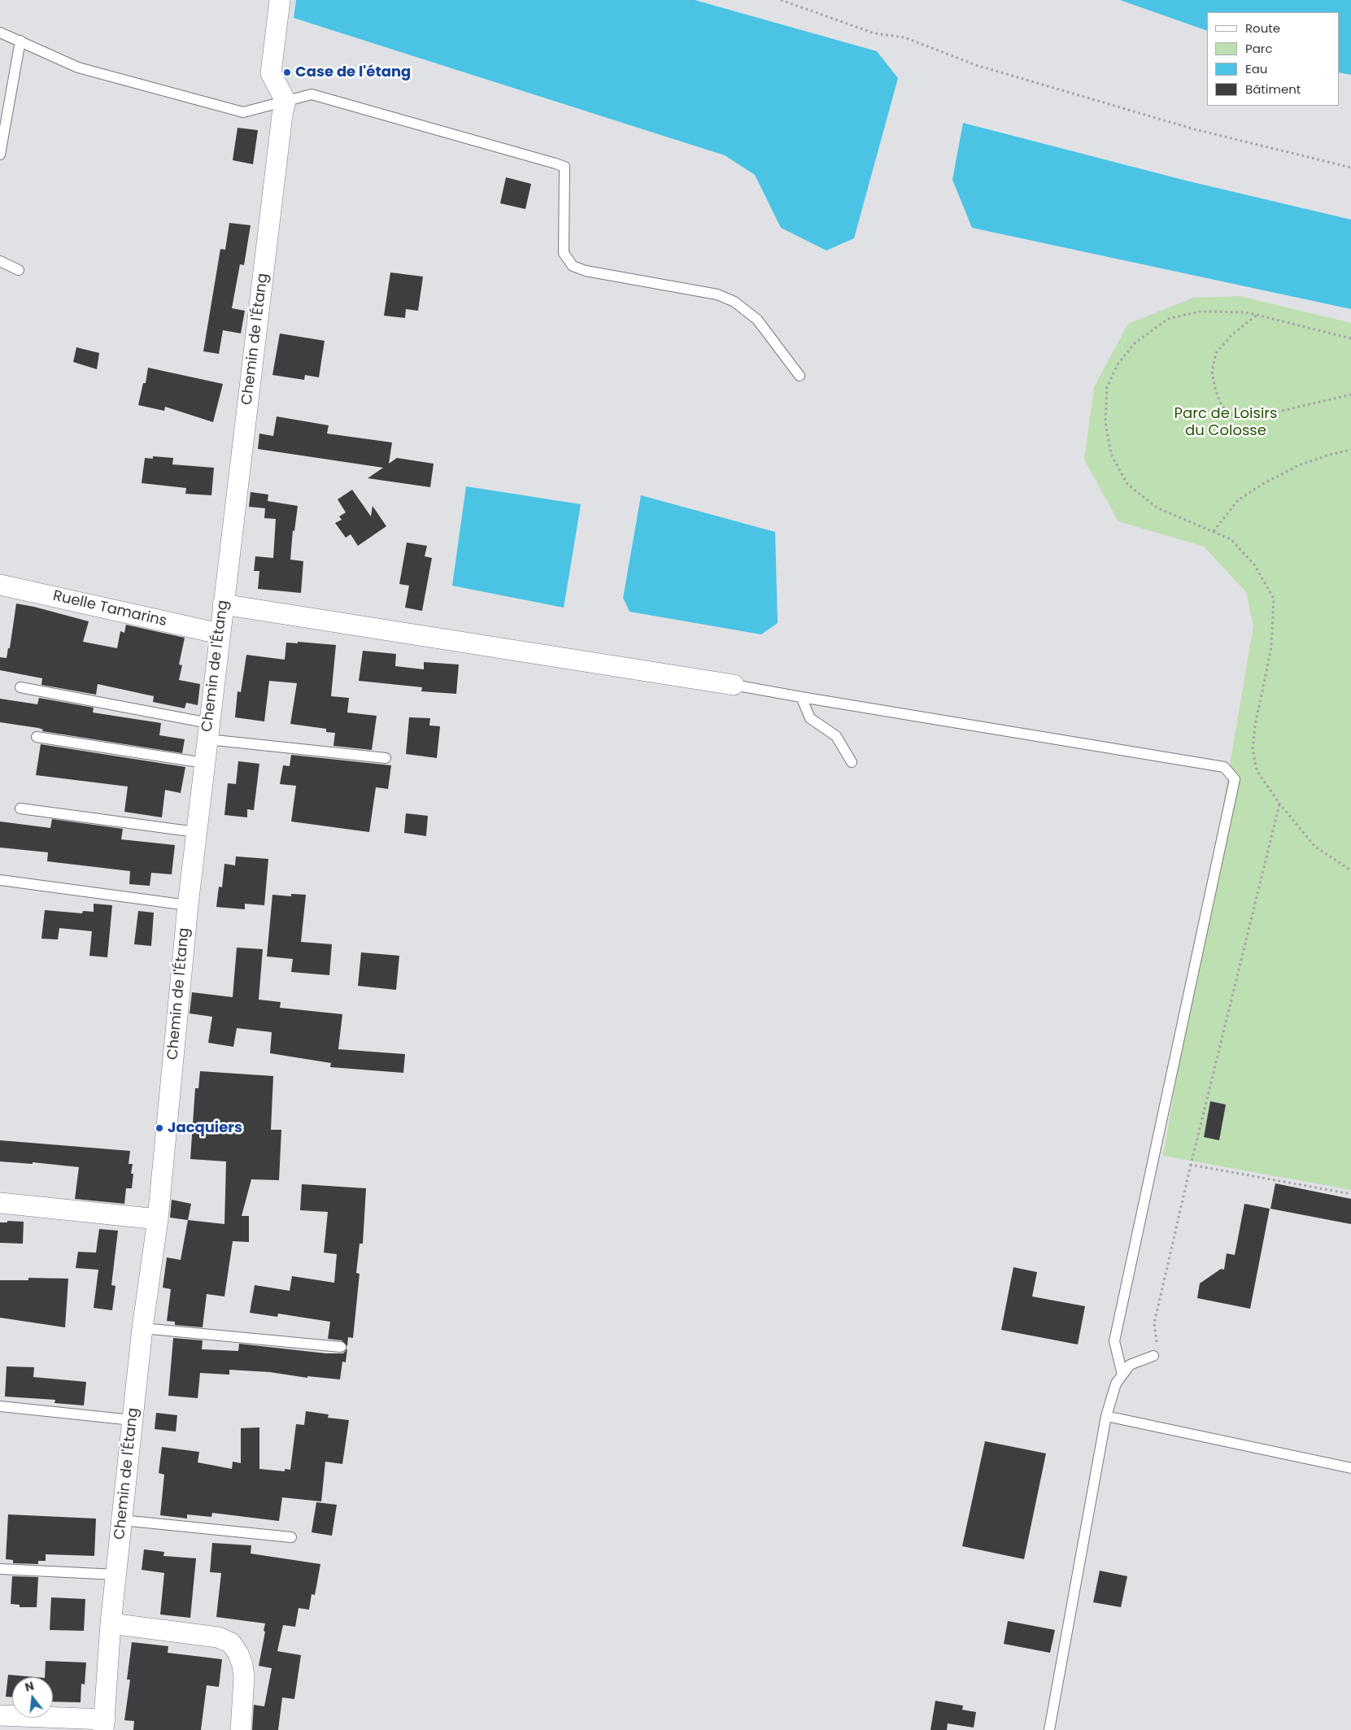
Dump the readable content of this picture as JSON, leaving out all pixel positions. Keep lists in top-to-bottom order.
{
  "streets": {
    "street": ["Chemin de l'Étang", "Ruelle Tamarins"]
  },
  "crossings": [
    ["Chemin de l'Étang", "Ruelle Tamarins"]
  ],
  "parks": ["Parc de Loisirs du Colosse"],
  "places": ["Case de l'étang", "Jacquiers"],
  "legend": [
    "Route",
    "Parc",
    "Eau",
    "Bâtiment"
  ],
  "north": "top"
}
